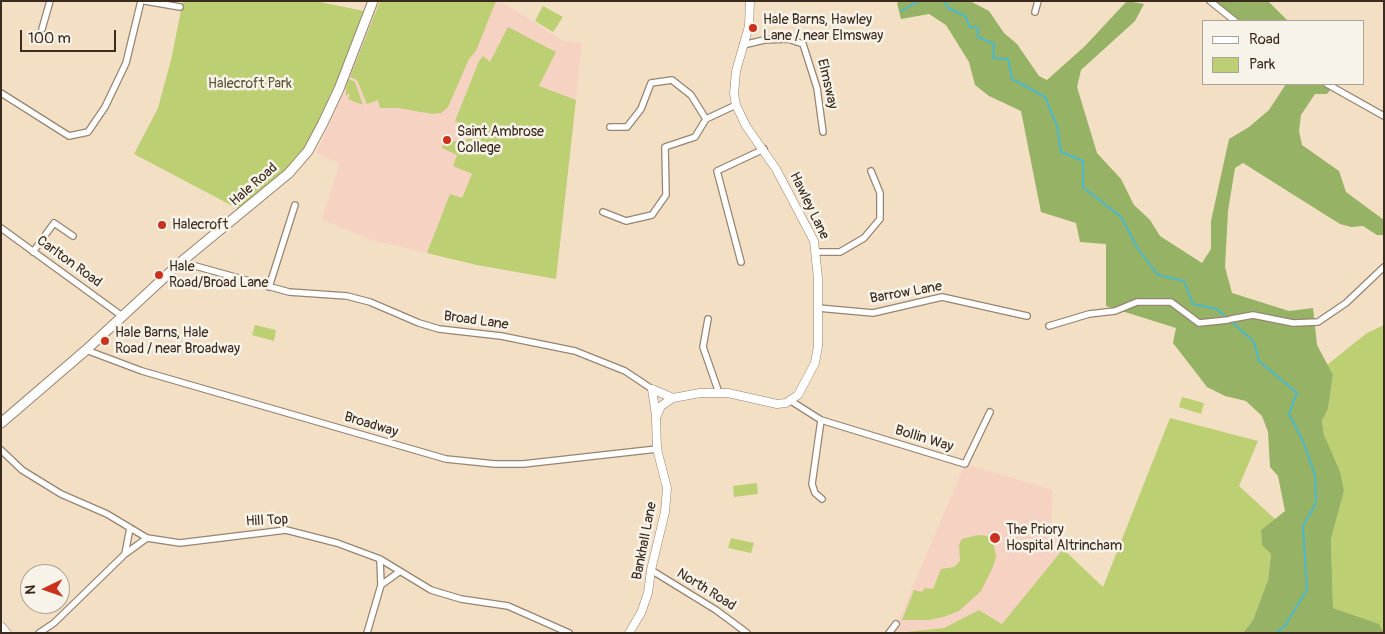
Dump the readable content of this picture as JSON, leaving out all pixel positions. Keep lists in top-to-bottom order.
{
  "streets": {
    "main road": ["Hale Road"],
    "street": [
      "Elmsway",
      "Hawley Lane",
      "Carlton Road",
      "Barrow Lane",
      "Broad Lane",
      "Broadway",
      "Bollin Way",
      "Hill Top",
      "Bankhall Lane",
      "North Road"
    ]
  },
  "crossings": [
    ["Elmsway", "Hawley Lane"],
    ["Hale Road", "Carlton Road"],
    ["Hale Road", "Broad Lane"],
    ["Hale Road", "Broadway"],
    ["Hawley Lane", "Barrow Lane"],
    ["Hawley Lane", "Bollin Way"],
    ["Broad Lane", "Bankhall Lane"],
    ["Broadway", "Bankhall Lane"],
    ["Bankhall Lane", "North Road"]
  ],
  "parks": ["Halecroft Park"],
  "places": [
    "Hale Barns, Hawley Lane / near Elmsway",
    "Saint Ambrose College",
    "Halecroft",
    "Hale Road/Broad Lane",
    "Hale Barns, Hale Road / near Broadway",
    "The Priory Hospital Altrincham"
  ],
  "legend": ["Road", "Park"],
  "scale_bar": "100 m",
  "north": "left"
}
